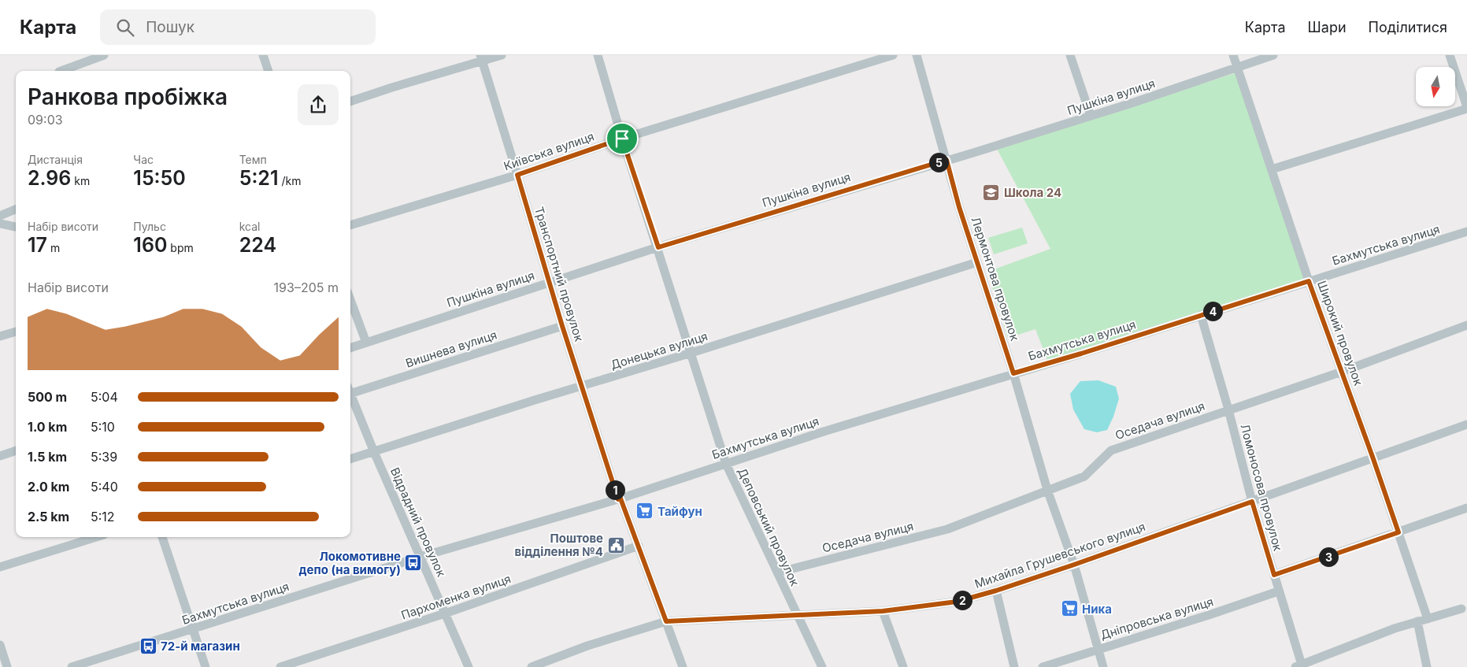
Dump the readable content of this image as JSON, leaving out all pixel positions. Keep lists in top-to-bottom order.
{
  "streets": {
    "street": [
      "Пушкіна вулиця",
      "Київська вулиця",
      "Бахмутська вулиця",
      "Транспортний провулок",
      "Лермонтова провулок",
      "Широкий провулок",
      "Вишнева вулиця",
      "Донецька вулиця",
      "Оседача вулиця",
      "Ломоносова провулок",
      "Відрадний провулок",
      "Деповський провулок",
      "Михайла Грушевського вулиця",
      "Пархоменка вулиця",
      "Дніпровська вулиця"
    ]
  },
  "crossings": [
    ["Пушкіна вулиця", "Транспортний провулок"],
    ["Пушкіна вулиця", "Лермонтова провулок"],
    ["Пушкіна вулиця", "Широкий провулок"],
    ["Пушкіна вулиця", "Деповський провулок"],
    ["Київська вулиця", "Транспортний провулок"],
    ["Київська вулиця", "Деповський провулок"],
    ["Бахмутська вулиця", "Транспортний провулок"],
    ["Бахмутська вулиця", "Лермонтова провулок"],
    ["Бахмутська вулиця", "Широкий провулок"],
    ["Бахмутська вулиця", "Ломоносова провулок"],
    ["Бахмутська вулиця", "Відрадний провулок"],
    ["Бахмутська вулиця", "Деповський провулок"],
    ["Транспортний провулок", "Вишнева вулиця"],
    ["Транспортний провулок", "Донецька вулиця"],
    ["Транспортний провулок", "Михайла Грушевського вулиця"],
    ["Транспортний провулок", "Пархоменка вулиця"],
    ["Лермонтова провулок", "Донецька вулиця"],
    ["Лермонтова провулок", "Оседача вулиця"],
    ["Лермонтова провулок", "Михайла Грушевського вулиця"],
    ["Лермонтова провулок", "Дніпровська вулиця"],
    ["Широкий провулок", "Оседача вулиця"],
    ["Широкий провулок", "Михайла Грушевського вулиця"],
    ["Донецька вулиця", "Відрадний провулок"],
    ["Донецька вулиця", "Деповський провулок"],
    ["Оседача вулиця", "Ломоносова провулок"],
    ["Оседача вулиця", "Деповський провулок"],
    ["Ломоносова провулок", "Михайла Грушевського вулиця"],
    ["Ломоносова провулок", "Дніпровська вулиця"],
    ["Відрадний провулок", "Пархоменка вулиця"],
    ["Деповський провулок", "Михайла Грушевського вулиця"]
  ],
  "places": {
    "school or university": ["Школа 24"],
    "supermarket": ["Тайфун", "Ника"],
    "public building": ["Поштове відділення №4"],
    "bus stop": ["Локомотивне депо (на вимогу)", "72-й магазин"]
  },
  "north": "bottom",
  "page": {
    "header": "Карта",
    "search": "Пошук",
    "nav": ["Карта", "Шари", "Поділитися"],
    "heading": ["Ранкова пробіжка", "09:03"],
    "stats": [
      ["Дистанція", "2.96 km"],
      ["Час", "15:50"],
      ["Темп", "5:21 /km"],
      ["Набір висоти", "17 m"],
      ["Пульс", "160 bpm"],
      ["kcal", "224"]
    ],
    "pins": [
      "5",
      "4",
      "1",
      "3",
      "2"
    ],
    "chart": ["Набір висоти", "193–205 m"],
    "list": [
      {
        "name": "500 m",
        "note": "5:04"
      },
      {
        "name": "1.0 km",
        "note": "5:10"
      },
      {
        "name": "1.5 km",
        "note": "5:39"
      },
      {
        "name": "2.0 km",
        "note": "5:40"
      },
      {
        "name": "2.5 km",
        "note": "5:12"
      }
    ]
  }
}
